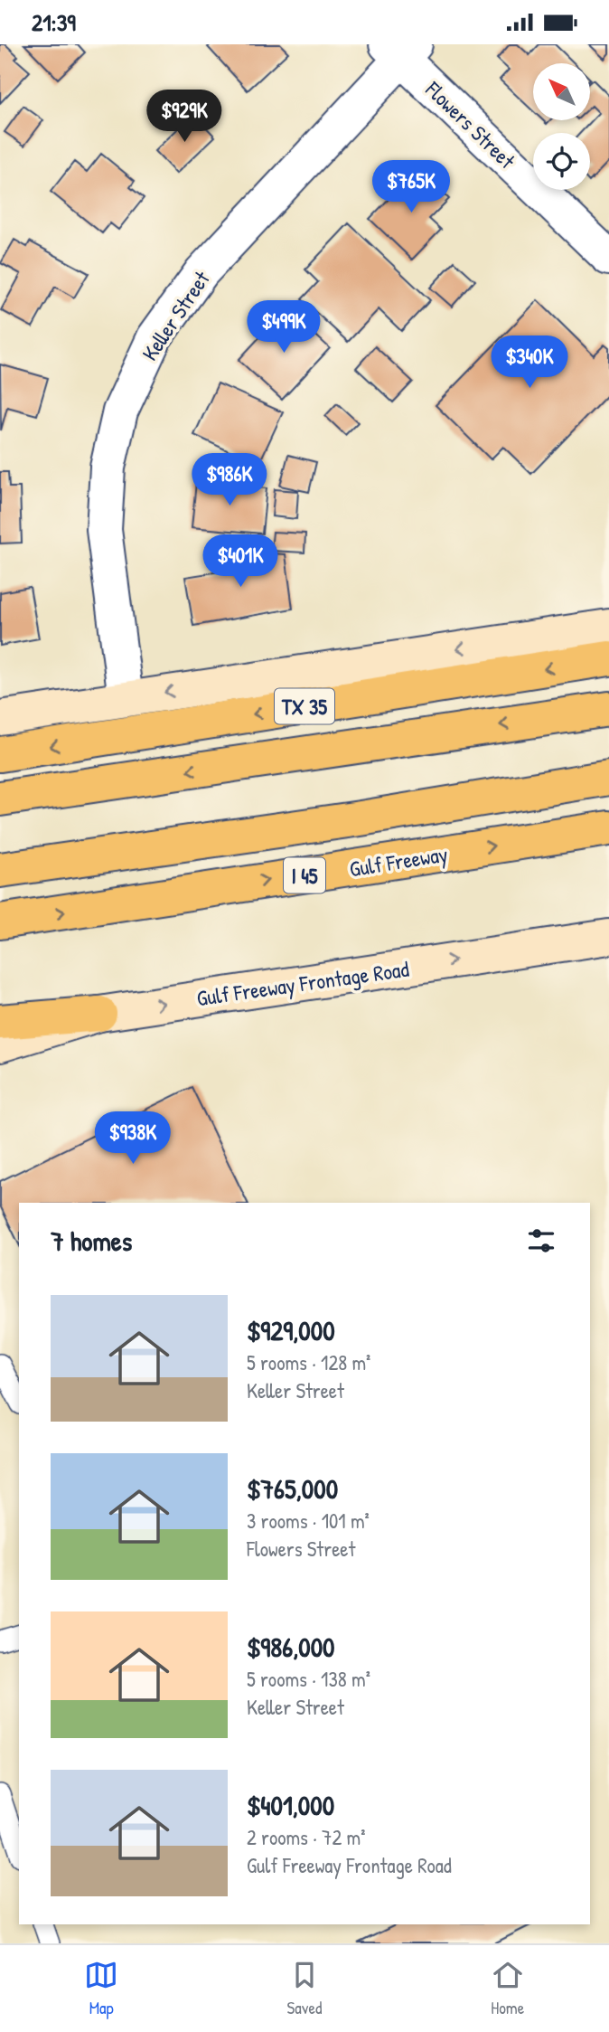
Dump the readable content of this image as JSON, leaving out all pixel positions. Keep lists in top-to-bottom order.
{
  "streets": {
    "highway": ["TX 35", "Gulf Freeway", "I 45"],
    "main road": ["Gulf Freeway Frontage Road"],
    "street": ["Flowers Street", "Keller Street"]
  },
  "crossings": [
    ["Flowers Street", "Keller Street"]
  ],
  "north": "top left",
  "page": {
    "status": "21:39",
    "price": [
      "$929K",
      "$765K",
      "$499K",
      "$340K",
      "$986K",
      "$401K",
      "$938K"
    ],
    "heading": "7 homes",
    "list": [
      {
        "name": "$929,000",
        "note": "5 rooms · 128 m² · Keller Street"
      },
      {
        "name": "$765,000",
        "note": "3 rooms · 101 m² · Flowers Street"
      },
      {
        "name": "$986,000",
        "note": "5 rooms · 138 m² · Keller Street"
      },
      {
        "name": "$401,000",
        "note": "2 rooms · 72 m² · Gulf Freeway Frontage Road"
      }
    ],
    "tabs": ["Map", "Saved", "Home"]
  }
}
